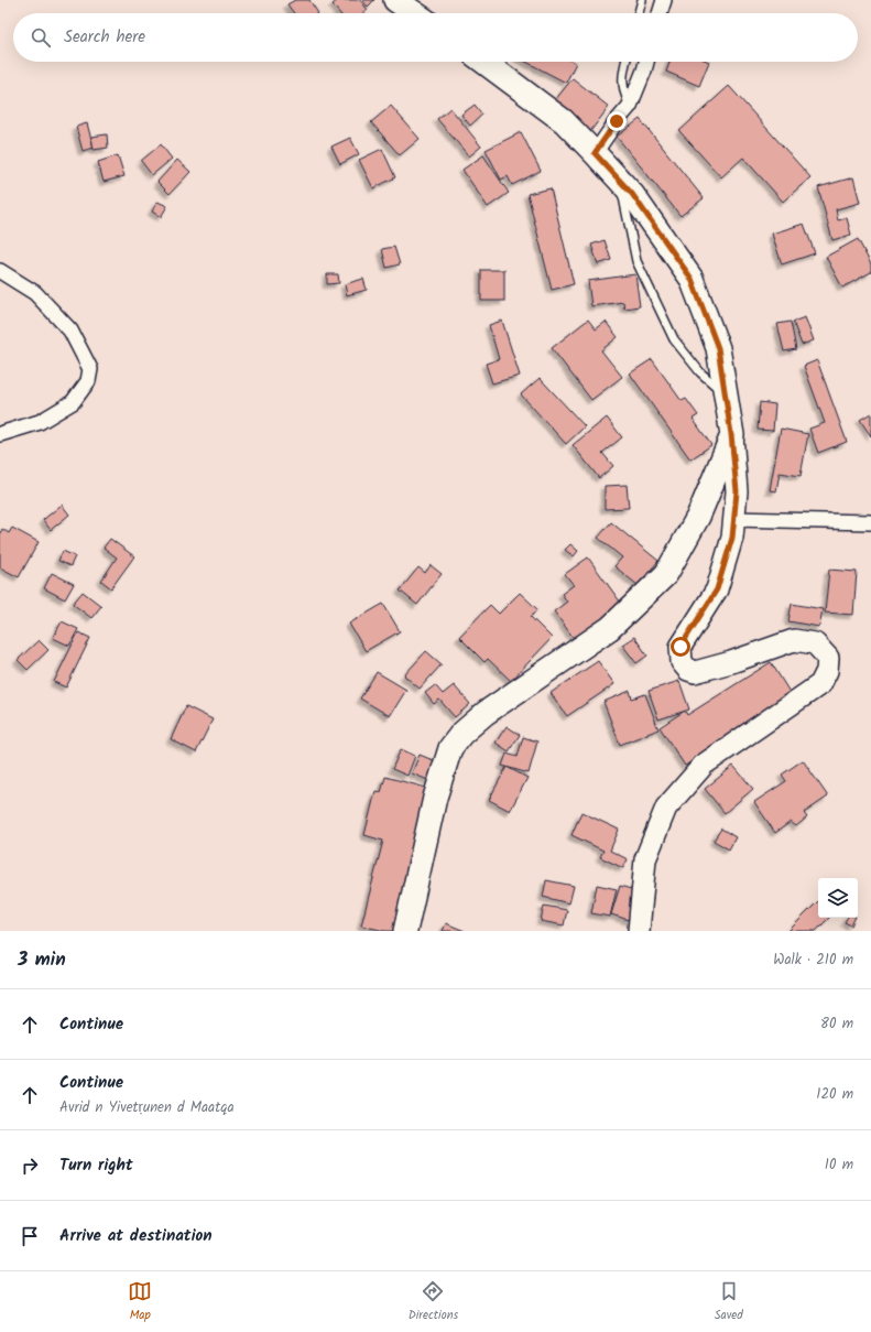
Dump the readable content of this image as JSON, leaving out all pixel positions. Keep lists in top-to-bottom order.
{
  "page": {
    "search": "Search here",
    "heading": ["3 min", "Walk · 210 m"],
    "list": [
      ["Continue", "80 m"],
      ["Continue", "Avrid n Yivetṛunen d Maatqa", "120 m"],
      ["Turn right", "10 m"],
      "Arrive at destination"
    ],
    "nav": ["Map", "Directions", "Saved"]
  }
}
